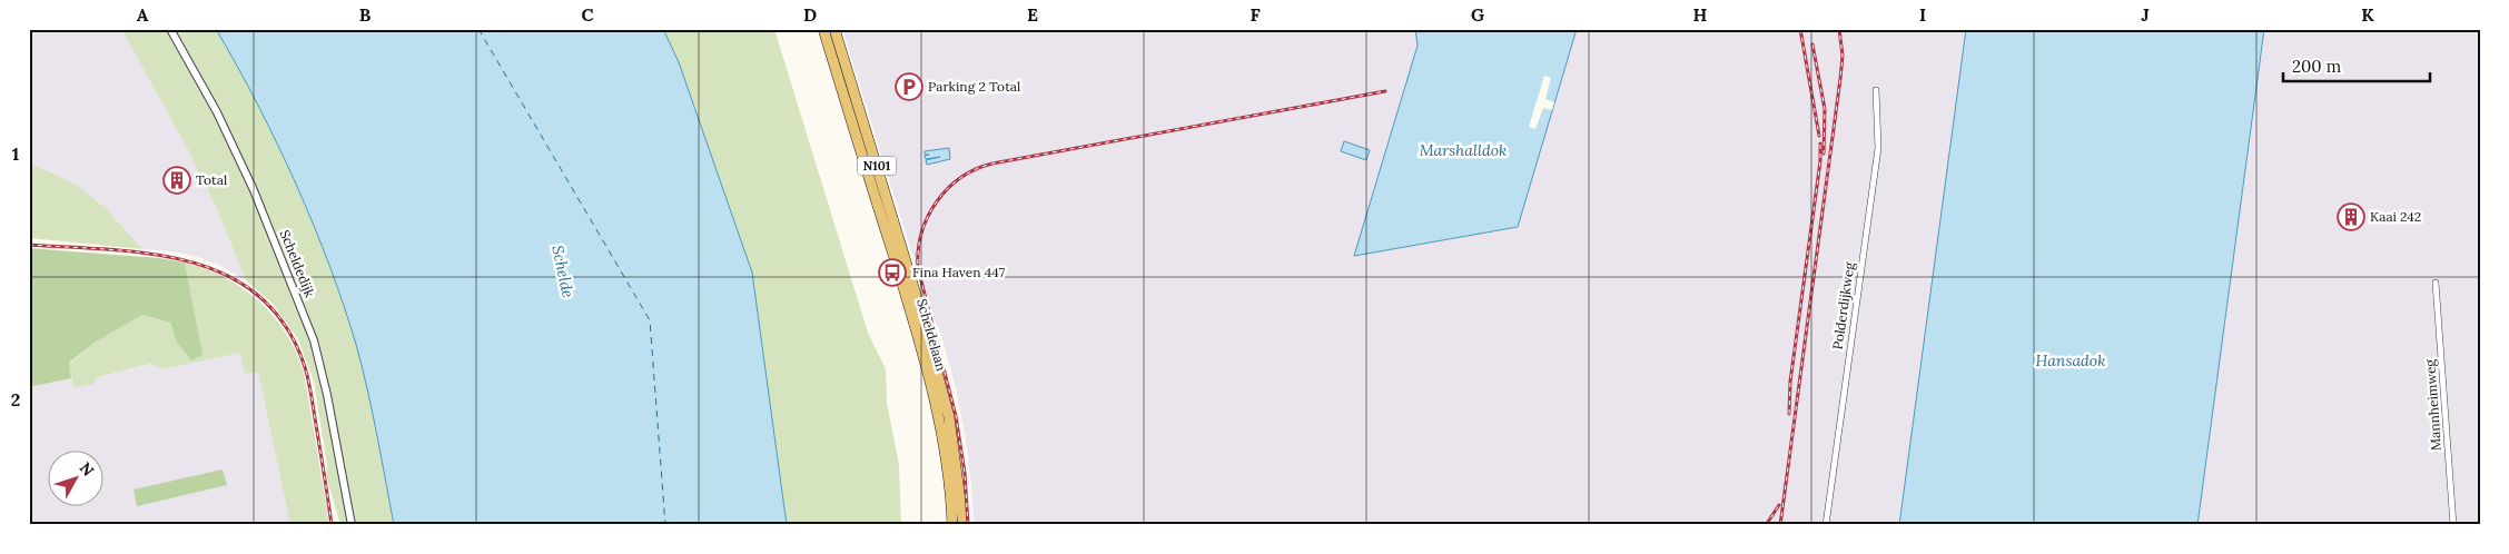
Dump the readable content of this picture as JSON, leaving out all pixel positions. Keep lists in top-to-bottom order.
{
  "streets": {
    "main road": ["N101", "Scheldelaan"],
    "street": ["Scheldedijk", "Polderdijkweg", "Mannheimweg"]
  },
  "water": ["Marshalldok", "Schelde", "Hansadok"],
  "places": {
    "parking": ["Parking 2 Total"],
    "building": ["Total", "Kaai 242"],
    "bus stop": ["Fina Haven 447"]
  },
  "scale_bar": "200 m",
  "north": "top right",
  "grid": {
    "columns": [
      "A",
      "B",
      "C",
      "D",
      "E",
      "F",
      "G",
      "H",
      "I",
      "J",
      "K"
    ],
    "rows": ["1", "2"]
  }
}
